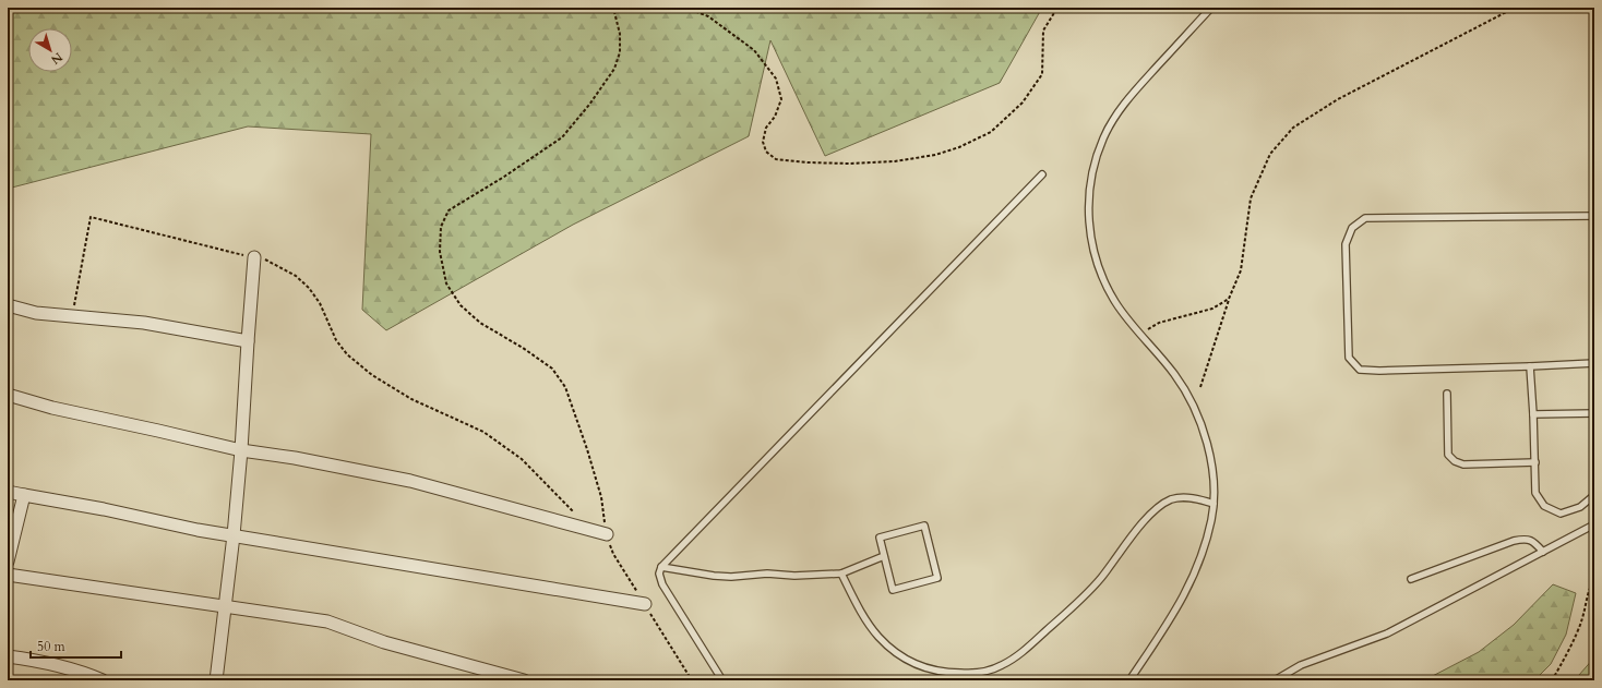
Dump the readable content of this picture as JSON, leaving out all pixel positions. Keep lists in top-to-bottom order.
{
  "scale_bar": "50 m",
  "north": "bottom right"
}
